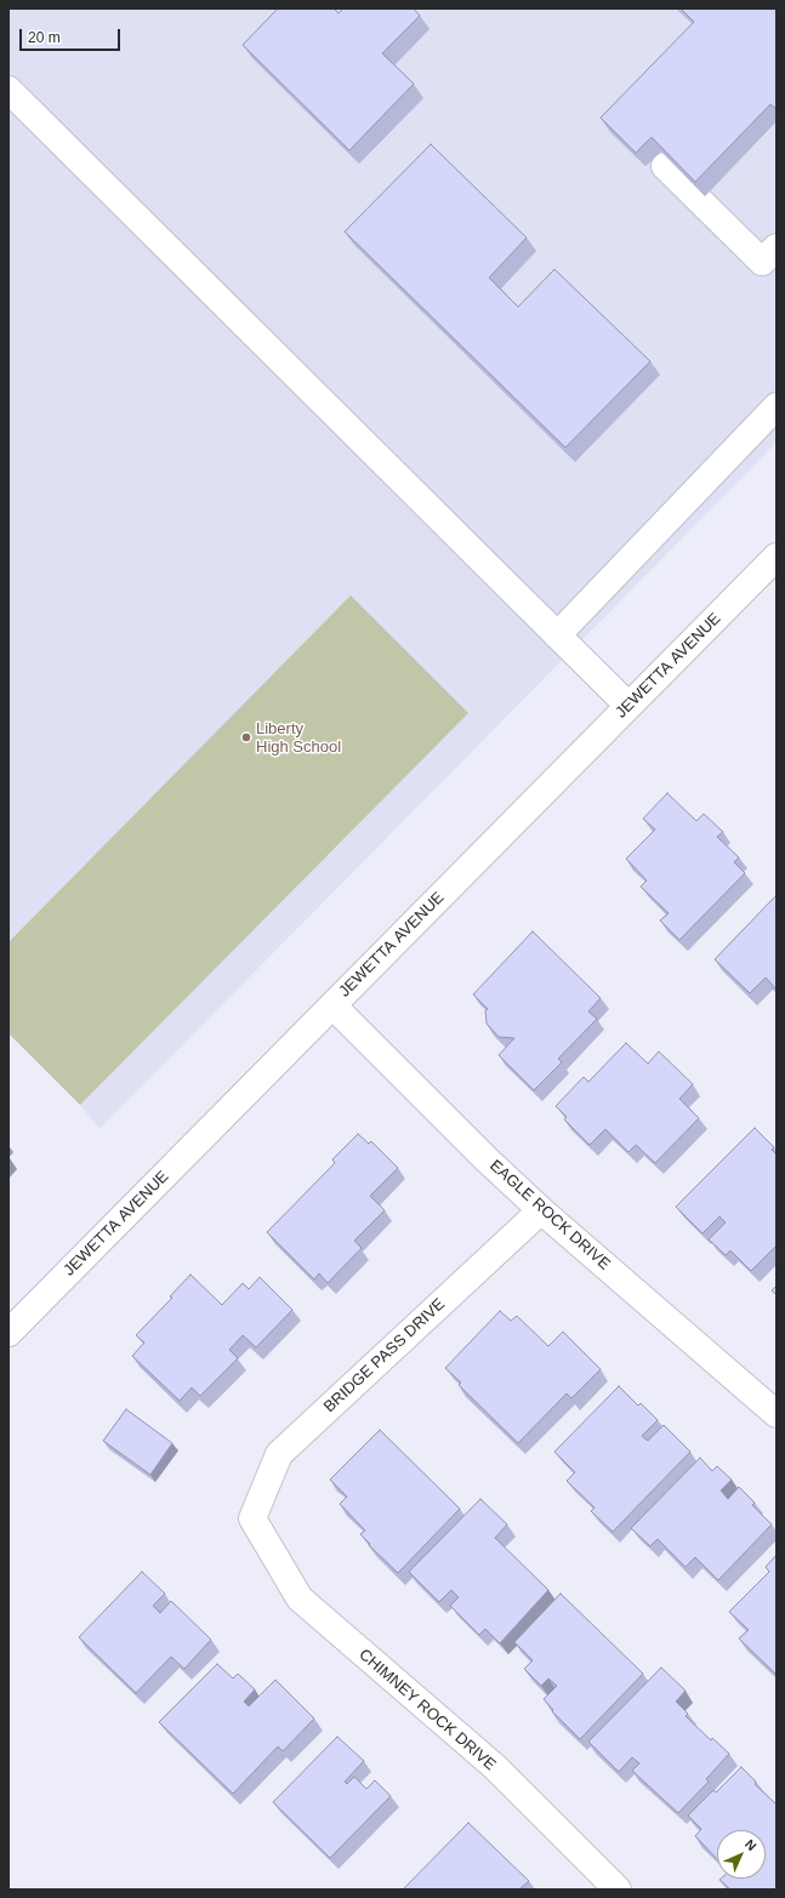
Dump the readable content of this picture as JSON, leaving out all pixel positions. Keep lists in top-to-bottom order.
{
  "streets": {
    "street": [
      "JEWETTA AVENUE",
      "EAGLE ROCK DRIVE",
      "BRIDGE PASS DRIVE",
      "CHIMNEY ROCK DRIVE"
    ]
  },
  "crossings": [
    ["JEWETTA AVENUE", "EAGLE ROCK DRIVE"],
    ["EAGLE ROCK DRIVE", "BRIDGE PASS DRIVE"],
    ["BRIDGE PASS DRIVE", "CHIMNEY ROCK DRIVE"]
  ],
  "places": ["Liberty High School"],
  "scale_bar": "20 m",
  "north": "top right"
}
